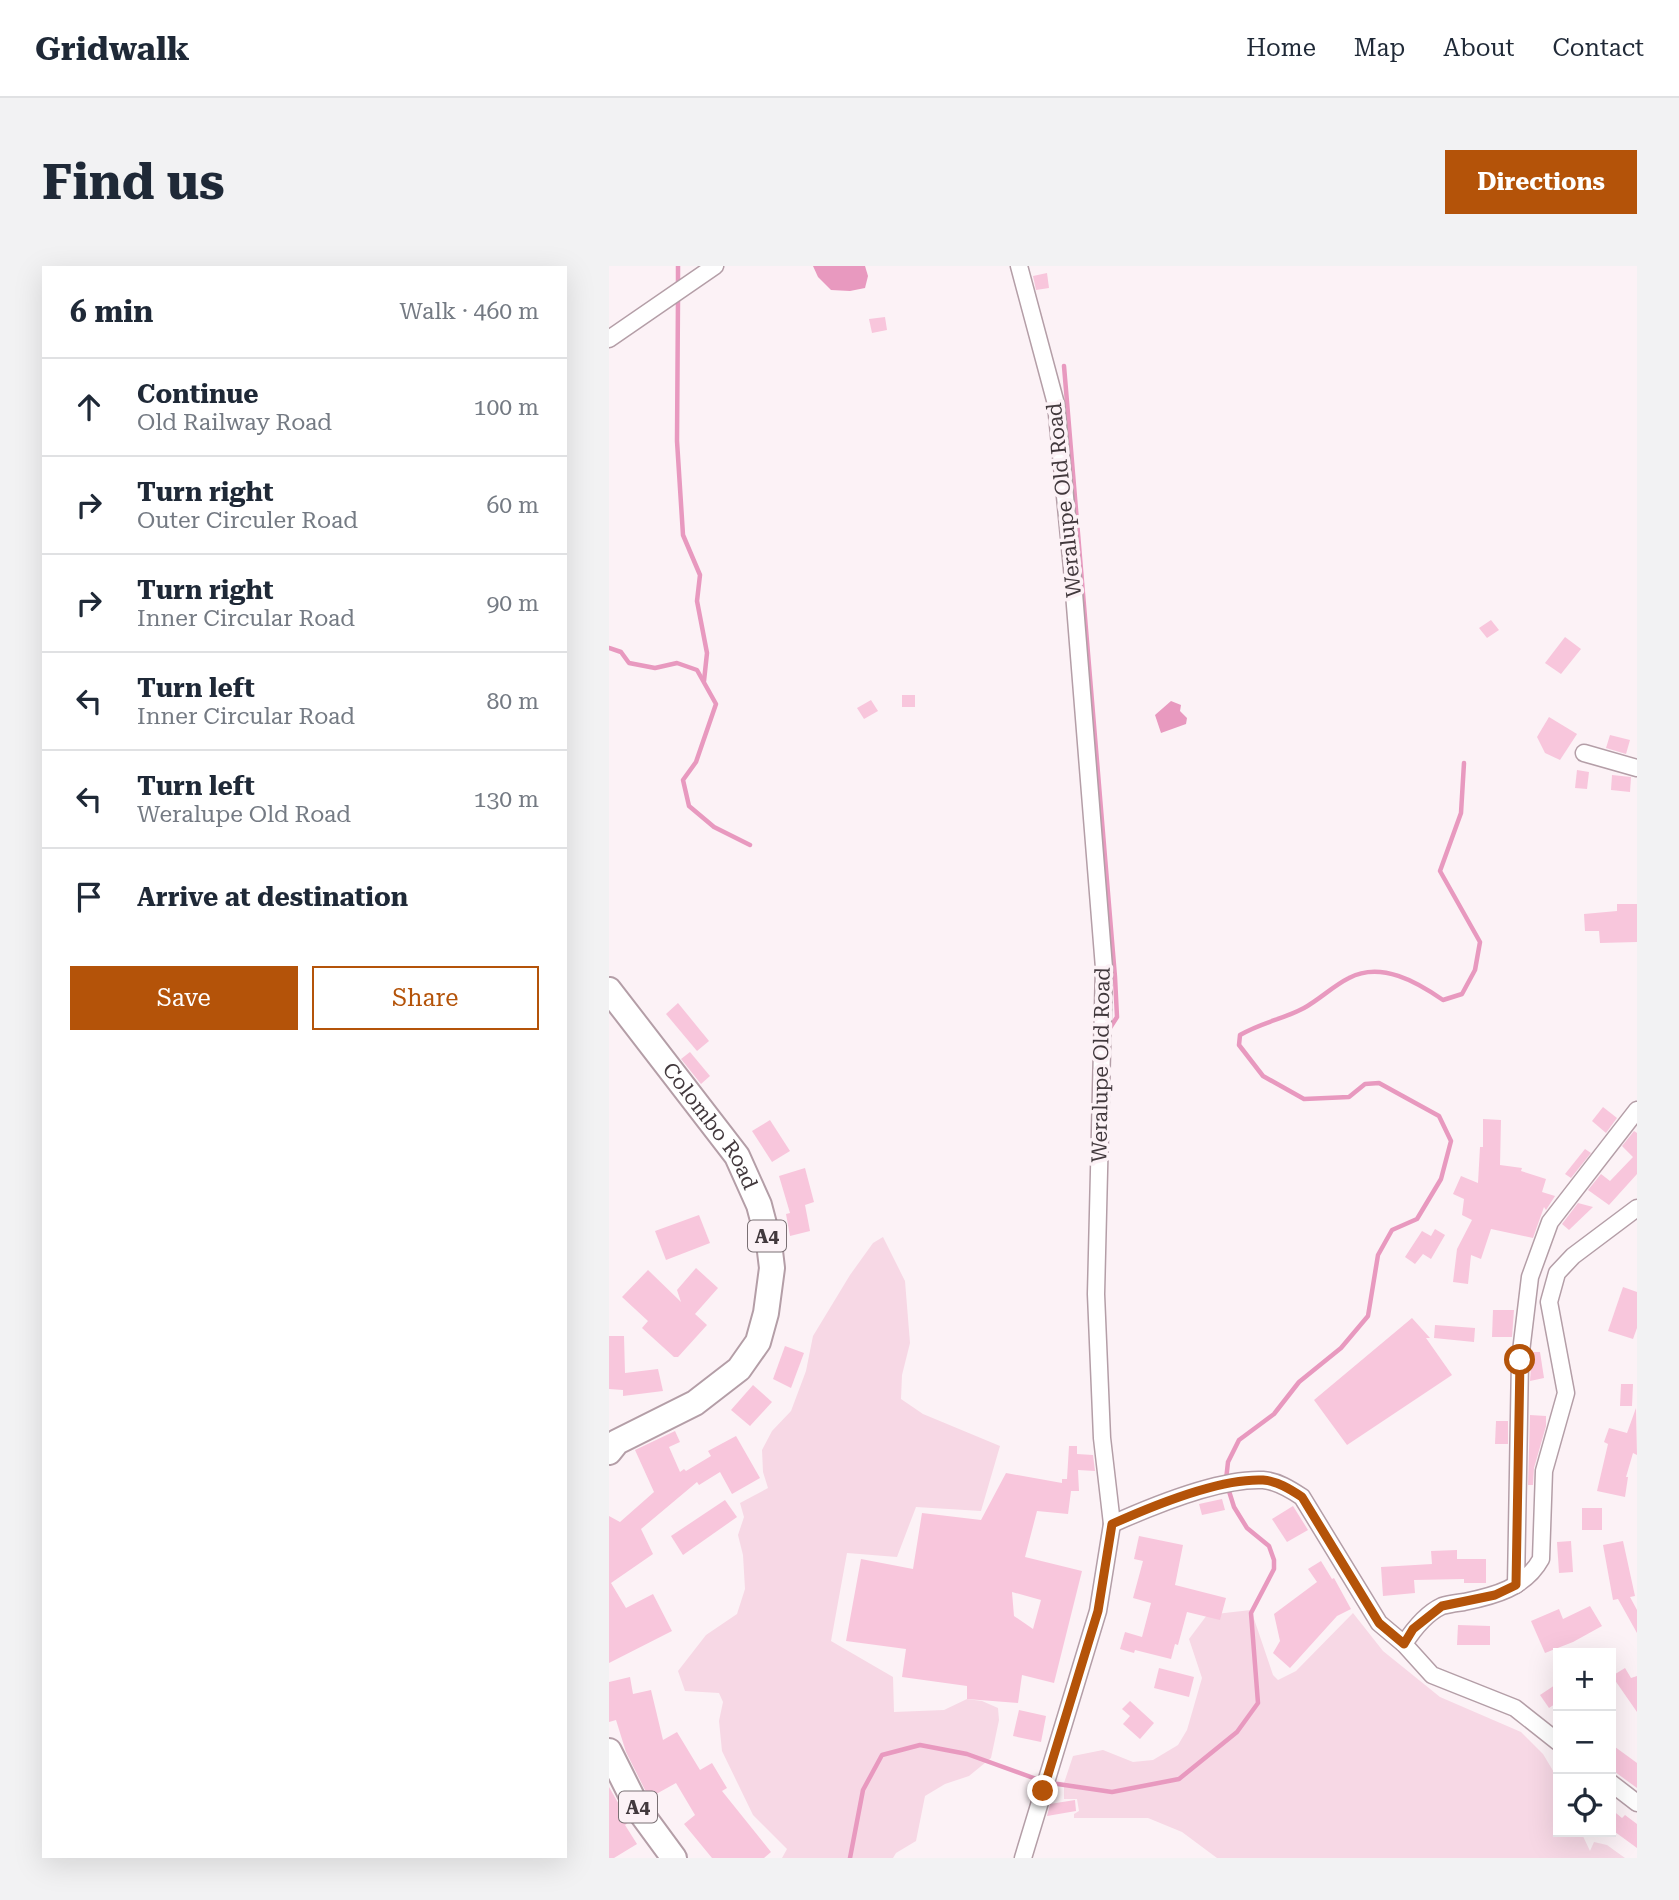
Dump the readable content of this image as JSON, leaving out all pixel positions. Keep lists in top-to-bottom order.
{
  "streets": {
    "highway": ["Colombo Road", "A4"],
    "street": ["Weralupe Old Road"]
  },
  "page": {
    "header": "Gridwalk",
    "nav": [
      "Home",
      "Map",
      "About",
      "Contact"
    ],
    "buttons": [
      "Directions",
      ["Save", "Share"]
    ],
    "title": "Find us",
    "heading": ["6 min", "Walk · 460 m"],
    "list": [
      ["Continue", "Old Railway Road", "100 m"],
      ["Turn right", "Outer Circuler Road", "60 m"],
      ["Turn right", "Inner Circular Road", "90 m"],
      ["Turn left", "Inner Circular Road", "80 m"],
      ["Turn left", "Weralupe Old Road", "130 m"],
      "Arrive at destination"
    ],
    "map_buttons": ["+", "−"]
  }
}
